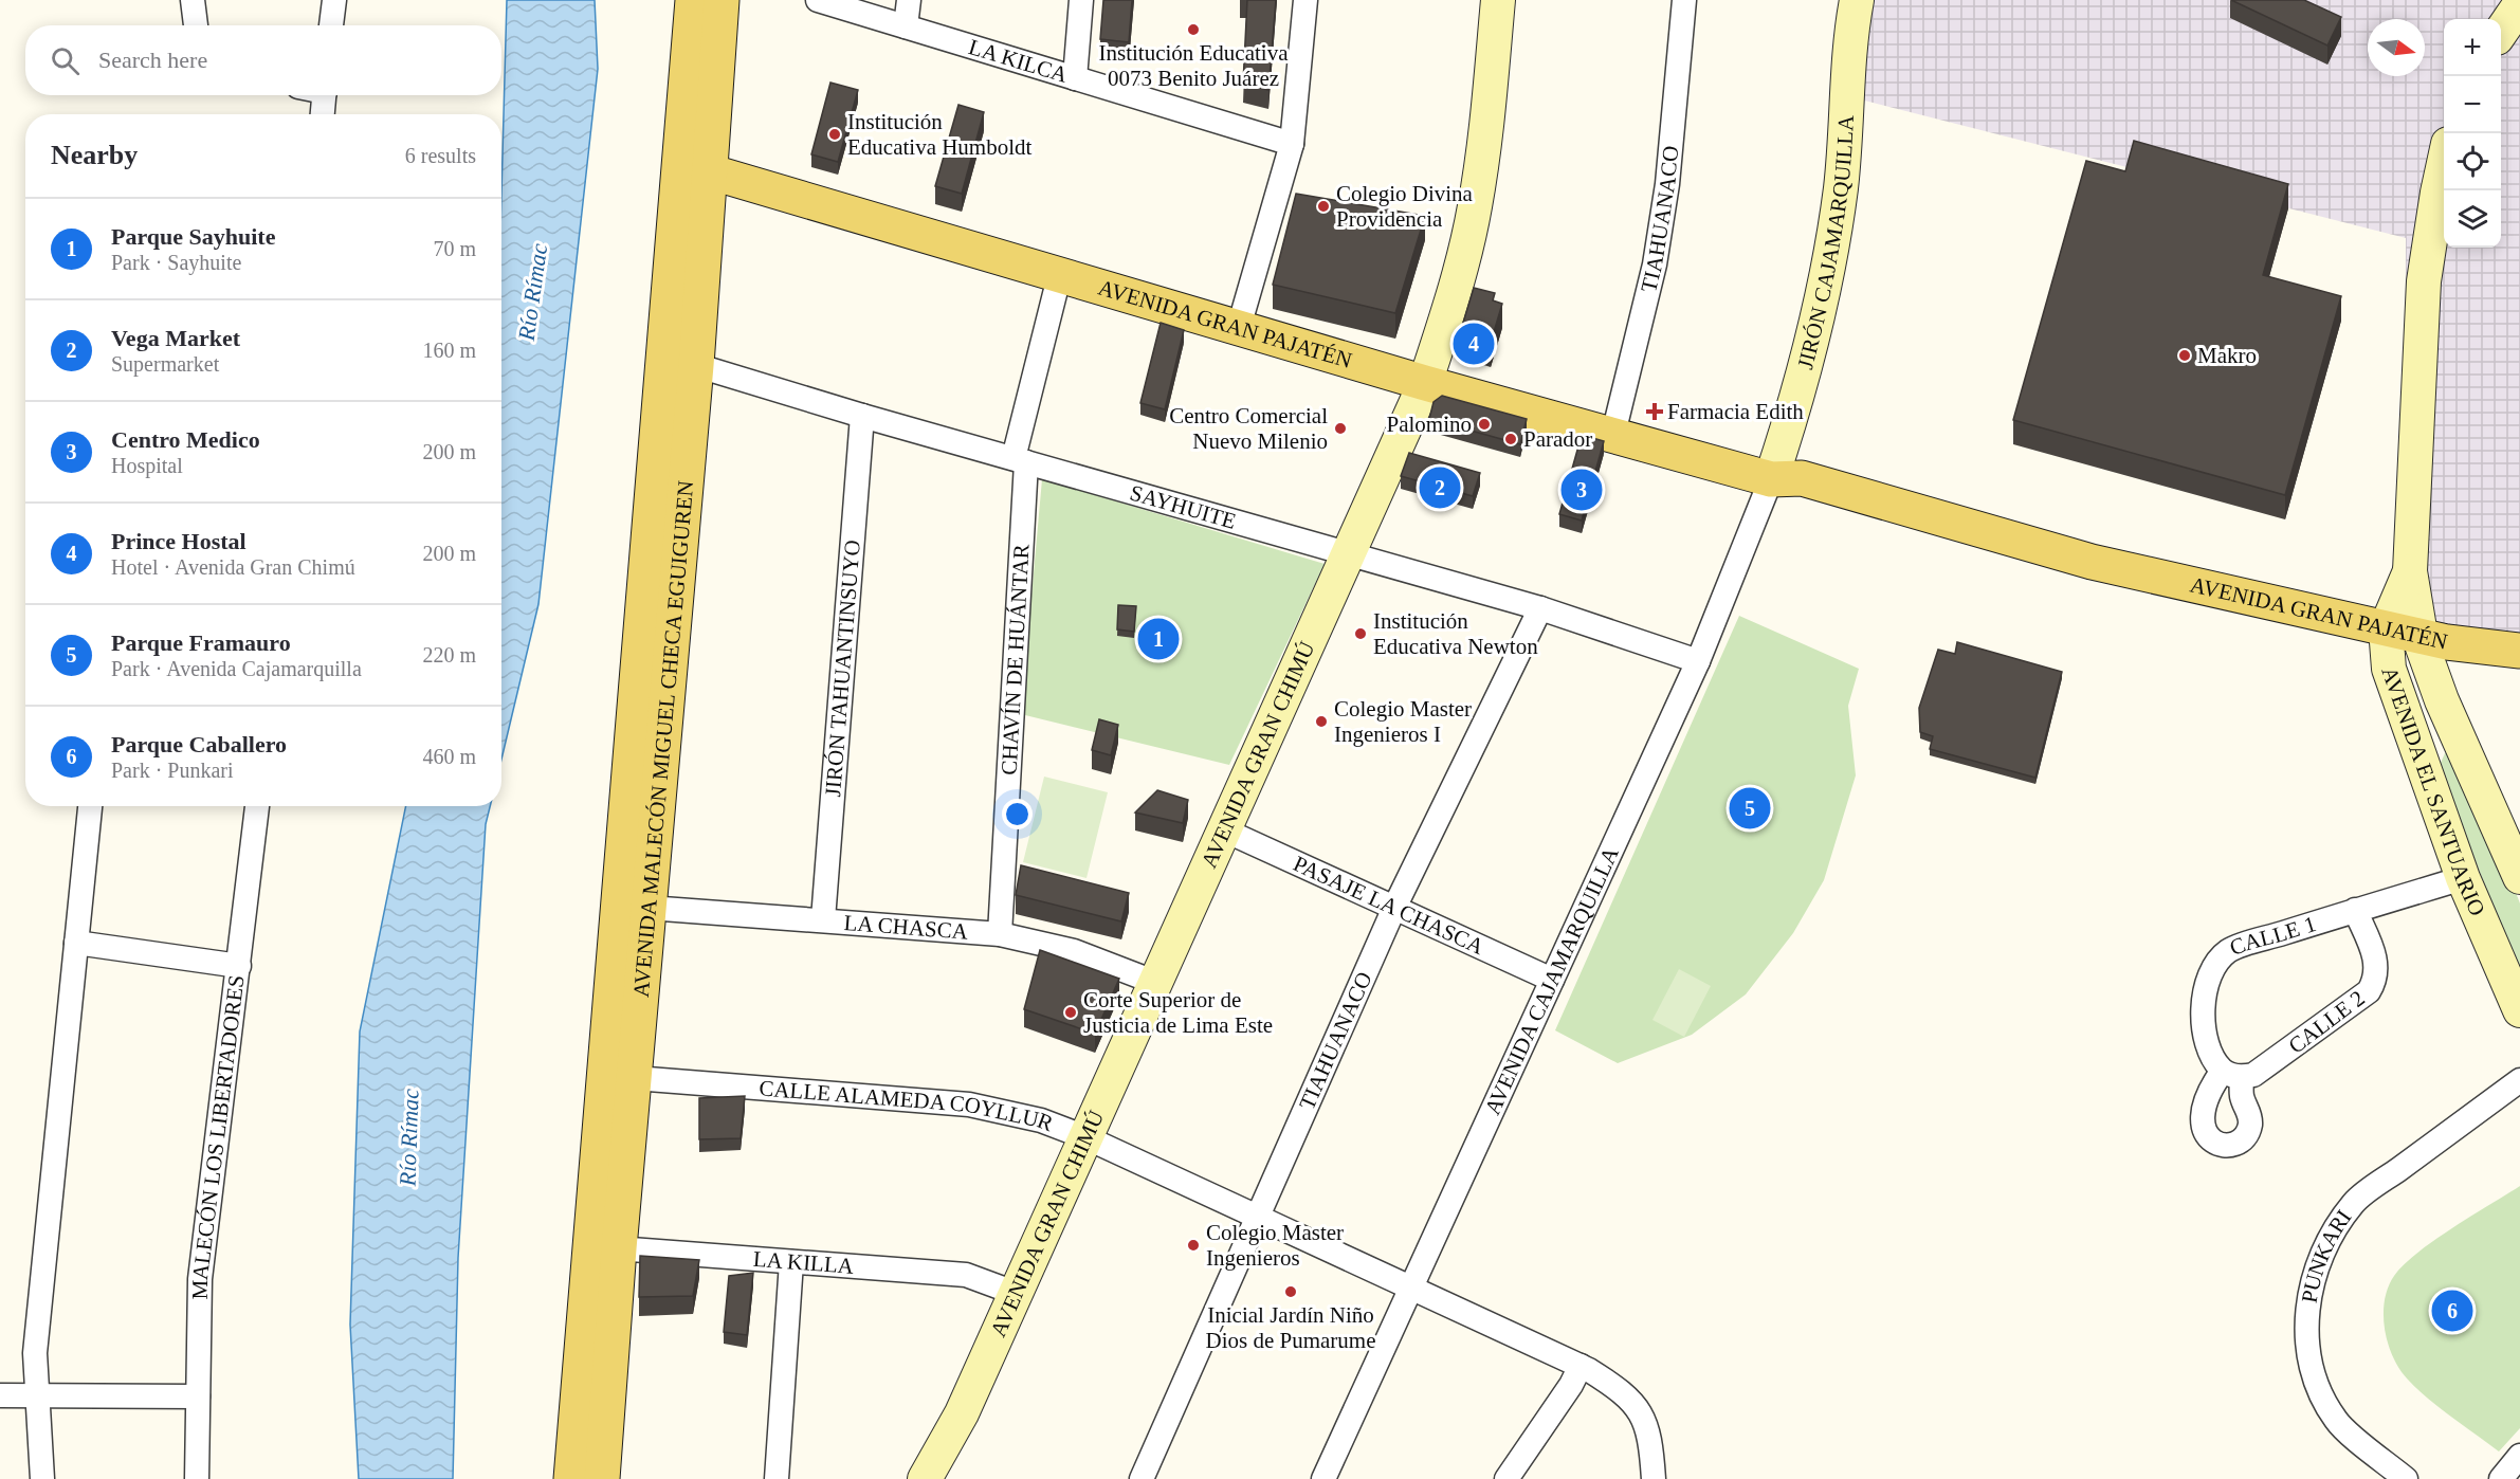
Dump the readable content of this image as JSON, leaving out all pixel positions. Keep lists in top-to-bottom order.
{
  "streets": {
    "main road": ["AVENIDA GRAN PAJATÉN", "AVENIDA MALECÓN MIGUEL CHECA EGUIGUREN"],
    "street": [
      "LA KILCA",
      "TIAHUANACO",
      "JIRÓN CAJAMARQUILLA",
      "SAYHUITE",
      "CHAVÍN DE HUÁNTAR",
      "JIRÓN TAHUANTINSUYO",
      "AVENIDA GRAN CHIMÚ",
      "AVENIDA EL SANTUARIO",
      "PASAJE LA CHASCA",
      "LA CHASCA",
      "CALLE 1",
      "AVENIDA CAJAMARQUILLA",
      "CALLE 2",
      "CALLE ALAMEDA COYLLUR",
      "MALECÓN LOS LIBERTADORES",
      "PUNKARI",
      "LA KILLA"
    ]
  },
  "crossings": [
    ["TIAHUANACO", "AVENIDA GRAN PAJATÉN"],
    ["TIAHUANACO", "SAYHUITE"],
    ["TIAHUANACO", "PASAJE LA CHASCA"],
    ["TIAHUANACO", "CALLE ALAMEDA COYLLUR"],
    ["JIRÓN CAJAMARQUILLA", "AVENIDA GRAN PAJATÉN"],
    ["JIRÓN CAJAMARQUILLA", "AVENIDA CAJAMARQUILLA"],
    ["AVENIDA GRAN PAJATÉN", "CHAVÍN DE HUÁNTAR"],
    ["AVENIDA GRAN PAJATÉN", "AVENIDA MALECÓN MIGUEL CHECA EGUIGUREN"],
    ["AVENIDA GRAN PAJATÉN", "AVENIDA GRAN CHIMÚ"],
    ["AVENIDA GRAN PAJATÉN", "AVENIDA EL SANTUARIO"],
    ["AVENIDA GRAN PAJATÉN", "AVENIDA CAJAMARQUILLA"],
    ["SAYHUITE", "CHAVÍN DE HUÁNTAR"],
    ["SAYHUITE", "JIRÓN TAHUANTINSUYO"],
    ["SAYHUITE", "AVENIDA MALECÓN MIGUEL CHECA EGUIGUREN"],
    ["SAYHUITE", "AVENIDA GRAN CHIMÚ"],
    ["SAYHUITE", "AVENIDA CAJAMARQUILLA"],
    ["CHAVÍN DE HUÁNTAR", "LA CHASCA"],
    ["JIRÓN TAHUANTINSUYO", "LA CHASCA"],
    ["AVENIDA MALECÓN MIGUEL CHECA EGUIGUREN", "LA CHASCA"],
    ["AVENIDA MALECÓN MIGUEL CHECA EGUIGUREN", "CALLE ALAMEDA COYLLUR"],
    ["AVENIDA MALECÓN MIGUEL CHECA EGUIGUREN", "LA KILLA"],
    ["AVENIDA GRAN CHIMÚ", "PASAJE LA CHASCA"],
    ["AVENIDA GRAN CHIMÚ", "LA CHASCA"],
    ["AVENIDA GRAN CHIMÚ", "CALLE ALAMEDA COYLLUR"],
    ["AVENIDA GRAN CHIMÚ", "LA KILLA"],
    ["AVENIDA EL SANTUARIO", "CALLE 1"],
    ["PASAJE LA CHASCA", "AVENIDA CAJAMARQUILLA"],
    ["CALLE 1", "CALLE 2"],
    ["AVENIDA CAJAMARQUILLA", "CALLE ALAMEDA COYLLUR"]
  ],
  "water": ["Río Rímac"],
  "places": {
    "other": [
      "Institución Educativa 0073 Benito Juárez",
      "Institución Educativa Humboldt",
      "Colegio Divina Providencia",
      "Makro",
      "Palomino",
      "Centro Comercial Nuevo Milenio",
      "Parador",
      "Institución Educativa Newton",
      "Colegio Master Ingenieros I",
      "Corte Superior de Justicia de Lima Este",
      "Colegio Master Ingenieros",
      "Inicial Jardín Niño Dios de Pumarume"
    ],
    "health": ["Farmacia Edith"]
  },
  "north": "right",
  "page": {
    "map_buttons": ["+", "−"],
    "search": "Search here",
    "heading": ["Nearby", "6 results"],
    "list": [
      {
        "mark": "1",
        "name": "Parque Sayhuite",
        "note": "Park · Sayhuite",
        "value": "70 m"
      },
      {
        "mark": "2",
        "name": "Vega Market",
        "note": "Supermarket",
        "value": "160 m"
      },
      {
        "mark": "3",
        "name": "Centro Medico",
        "note": "Hospital",
        "value": "200 m"
      },
      {
        "mark": "4",
        "name": "Prince Hostal",
        "note": "Hotel · Avenida Gran Chimú",
        "value": "200 m"
      },
      {
        "mark": "5",
        "name": "Parque Framauro",
        "note": "Park · Avenida Cajamarquilla",
        "value": "220 m"
      },
      {
        "mark": "6",
        "name": "Parque Caballero",
        "note": "Park · Punkari",
        "value": "460 m"
      }
    ],
    "pins": [
      "4",
      "2",
      "3",
      "1",
      "5",
      "6"
    ]
  }
}
